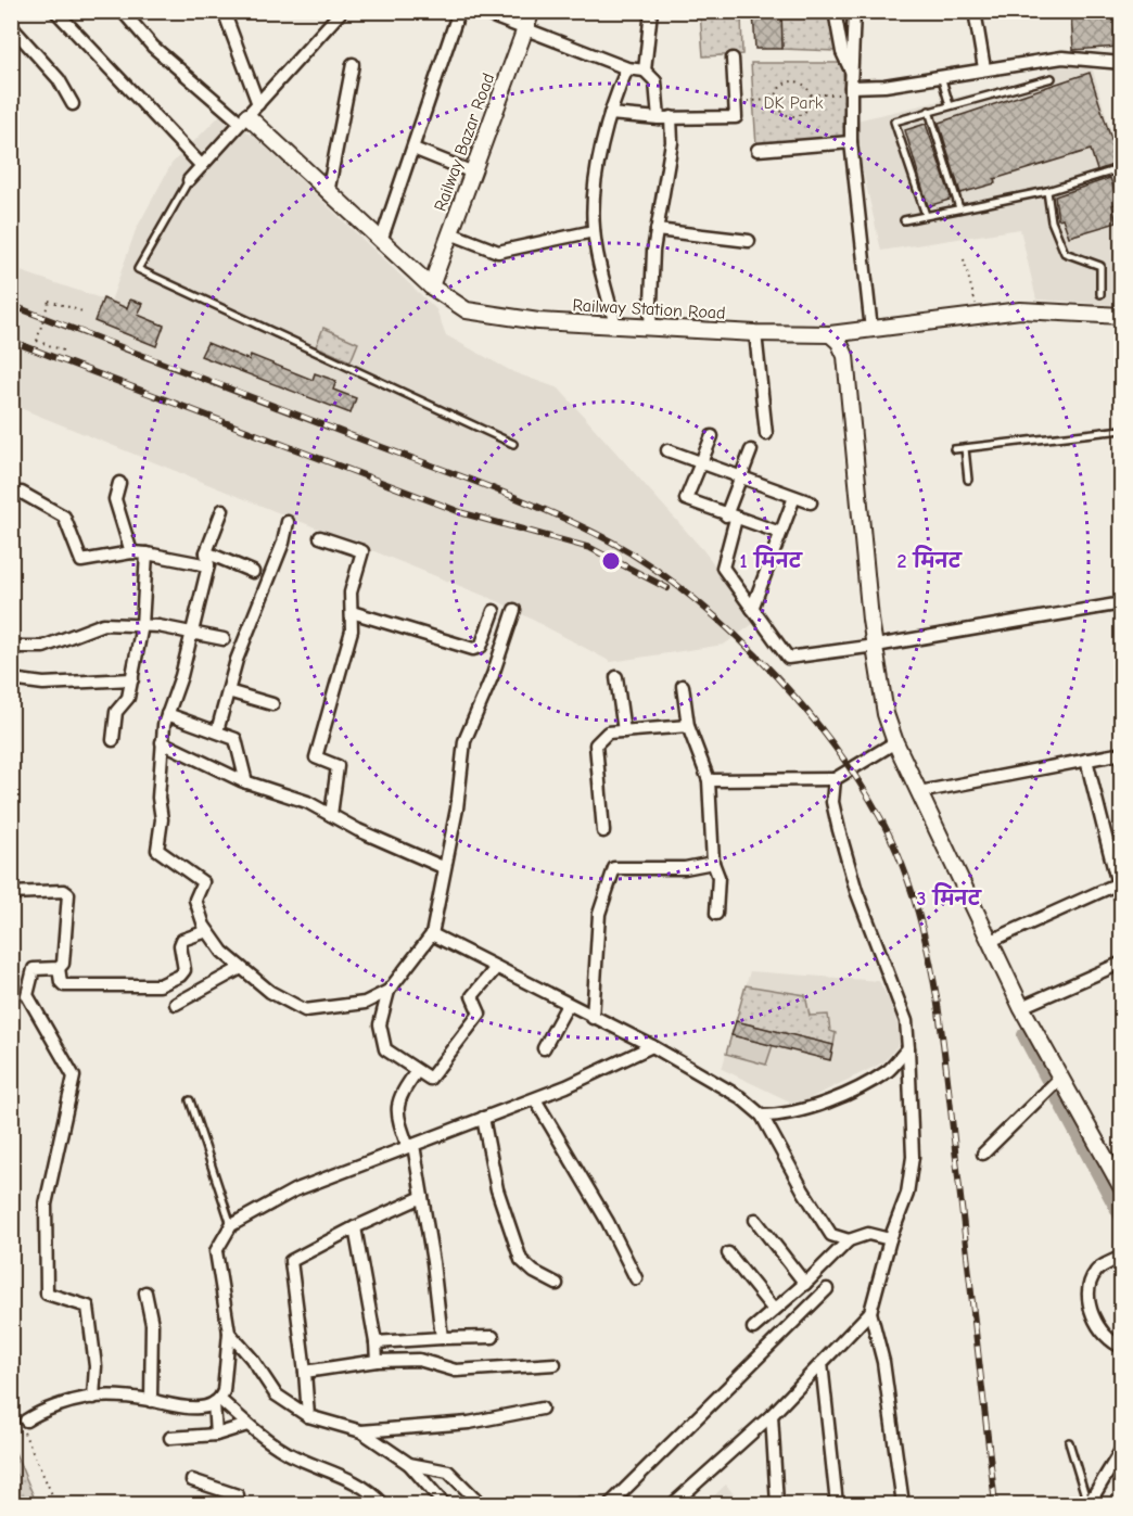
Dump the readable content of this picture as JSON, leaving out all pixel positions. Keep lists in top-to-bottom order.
{
  "streets": {
    "street": ["Railway Bazar Road", "Railway Station Road"]
  },
  "crossings": [
    ["Railway Bazar Road", "Railway Station Road"]
  ],
  "parks": ["DK Park"],
  "rings": ["1 मिनट", "2 मिनट", "3 मिनट"]
}
